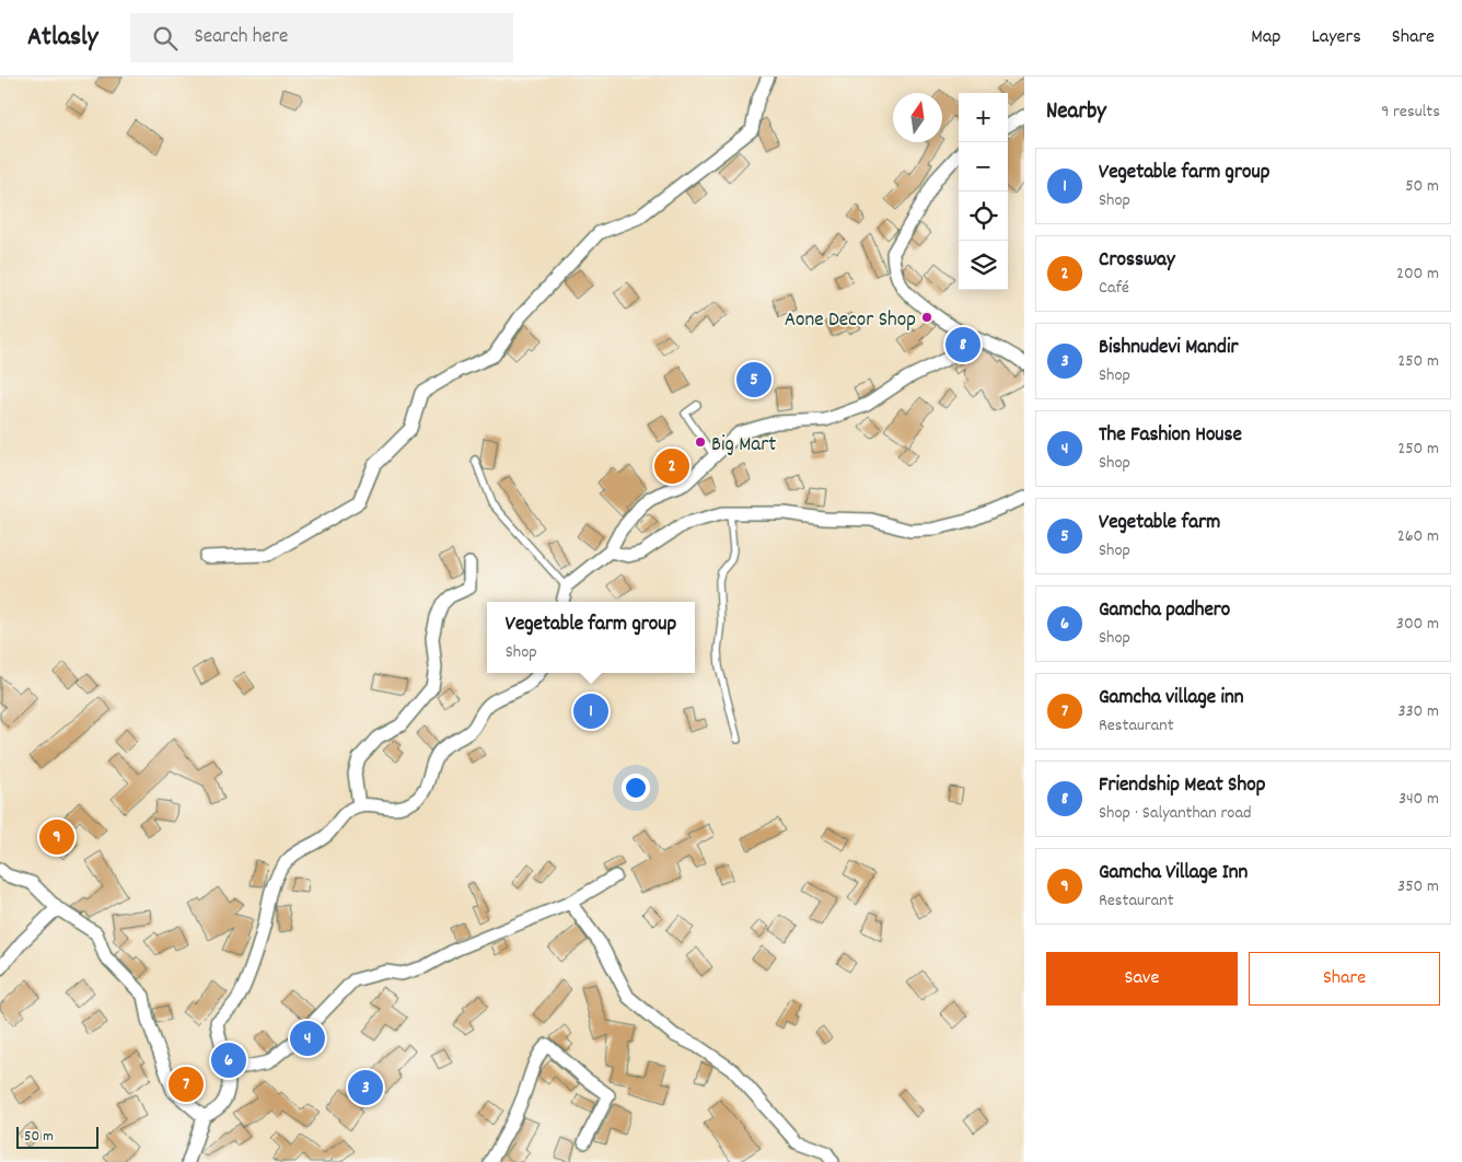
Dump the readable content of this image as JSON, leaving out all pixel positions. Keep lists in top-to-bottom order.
{
  "places": ["Aone Decor Shop", "Big Mart"],
  "scale_bar": "50 m",
  "north": "top",
  "page": {
    "header": "Atlasly",
    "search": "Search here",
    "nav": ["Map", "Layers", "Share"],
    "heading": ["Nearby", "9 results"],
    "map_buttons": ["+", "−"],
    "list": [
      {
        "mark": "1",
        "name": "Vegetable farm group",
        "note": "Shop",
        "value": "50 m"
      },
      {
        "mark": "2",
        "name": "Crossway",
        "note": "Café",
        "value": "200 m"
      },
      {
        "mark": "3",
        "name": "Bishnudevi Mandir",
        "note": "Shop",
        "value": "250 m"
      },
      {
        "mark": "4",
        "name": "The Fashion House",
        "note": "Shop",
        "value": "250 m"
      },
      {
        "mark": "5",
        "name": "Vegetable farm",
        "note": "Shop",
        "value": "260 m"
      },
      {
        "mark": "6",
        "name": "Gamcha padhero",
        "note": "Shop",
        "value": "300 m"
      },
      {
        "mark": "7",
        "name": "Gamcha village inn",
        "note": "Restaurant",
        "value": "330 m"
      },
      {
        "mark": "8",
        "name": "Friendship Meat Shop",
        "note": "Shop · Salyanthan road",
        "value": "340 m"
      },
      {
        "mark": "9",
        "name": "Gamcha Village Inn",
        "note": "Restaurant",
        "value": "350 m"
      }
    ],
    "pins": [
      "8",
      "5",
      "2",
      "1",
      "9",
      "4",
      "6",
      "7",
      "3"
    ],
    "popup": ["Vegetable farm group", "Shop"],
    "buttons": ["Save", "Share"],
    "scale": "50 m"
  }
}
